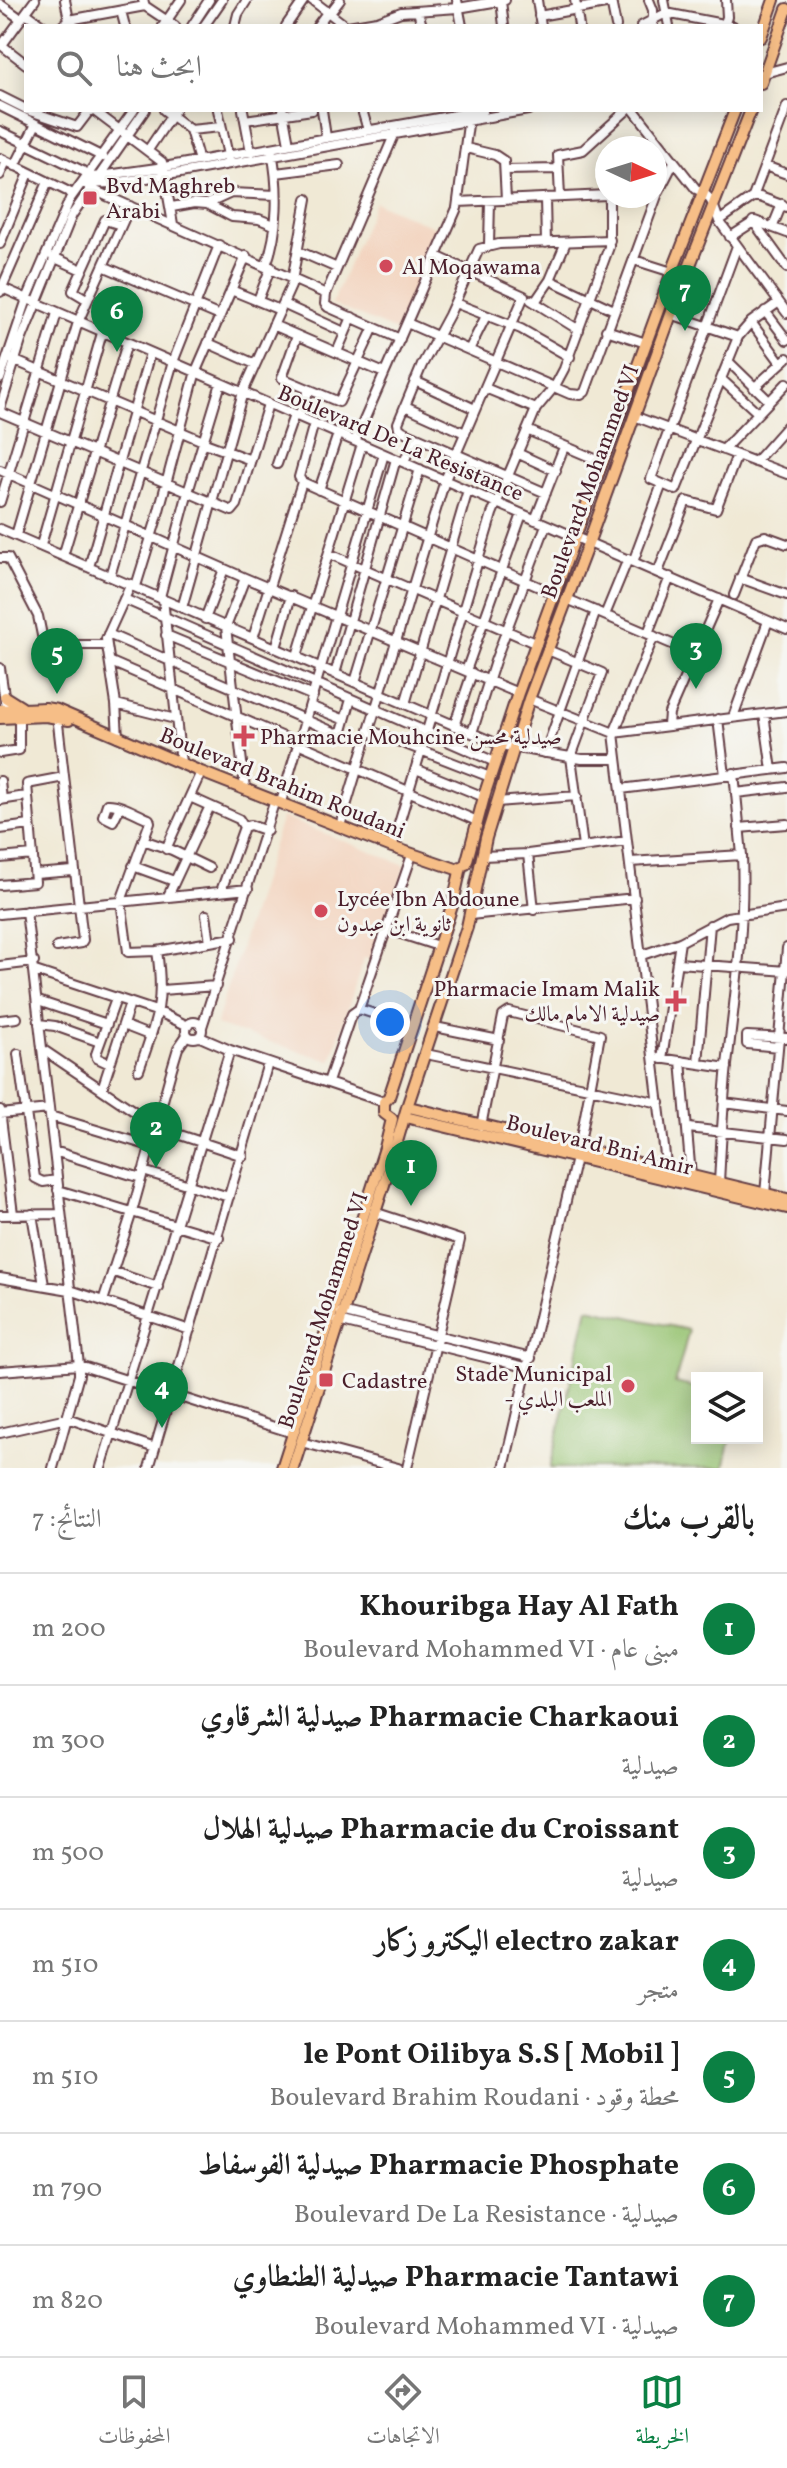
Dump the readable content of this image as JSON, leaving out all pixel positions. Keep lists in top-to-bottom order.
{
  "streets": {
    "main road": ["Boulevard Mohammed VI", "Boulevard Brahim Roudani", "Boulevard Bni Amir"],
    "street": ["Boulevard De La Resistance"]
  },
  "crossings": [
    ["Boulevard De La Resistance", "Boulevard Mohammed VI"],
    ["Boulevard Mohammed VI", "Boulevard Brahim Roudani"],
    ["Boulevard Mohammed VI", "Boulevard Bni Amir"]
  ],
  "places": {
    "transit": ["Bvd Maghreb Arabi", "Cadastre"],
    "other": ["Al Moqawama", "Lycée Ibn Abdoune ثانوية ابن عبدون", "Stade Municipal - الملعب البلدي"],
    "health": ["Pharmacie Mouhcine صيدلية محسن", "Pharmacie Imam Malik صيدلية الامام مالك"]
  },
  "north": "right",
  "page": {
    "search": "ابحث هنا",
    "pins": [
      "7",
      "6",
      "3",
      "5",
      "2",
      "1",
      "4"
    ],
    "heading": ["بالقرب منك", "النتائج: 7"],
    "list": [
      {
        "mark": "1",
        "name": "Khouribga Hay Al Fath",
        "note": "مبنى عام · Boulevard Mohammed VI",
        "value": "200 m"
      },
      {
        "mark": "2",
        "name": "Pharmacie Charkaoui صيدلية الشرقاوي",
        "note": "صيدلية",
        "value": "300 m"
      },
      {
        "mark": "3",
        "name": "Pharmacie du Croissant صيدلية الهلال",
        "note": "صيدلية",
        "value": "500 m"
      },
      {
        "mark": "4",
        "name": "electro zakar اليكترو زكار",
        "note": "متجر",
        "value": "510 m"
      },
      {
        "mark": "5",
        "name": "le Pont Oilibya S.S [ Mobil ]",
        "note": "محطة وقود · Boulevard Brahim Roudani",
        "value": "510 m"
      },
      {
        "mark": "6",
        "name": "Pharmacie Phosphate صيدلية الفوسفاط",
        "note": "صيدلية · Boulevard De La Resistance",
        "value": "790 m"
      },
      {
        "mark": "7",
        "name": "Pharmacie Tantawi صيدلية الطنطاوي",
        "note": "صيدلية · Boulevard Mohammed VI",
        "value": "820 m"
      }
    ],
    "nav": ["الخريطة", "الاتجاهات", "المحفوظات"]
  }
}
